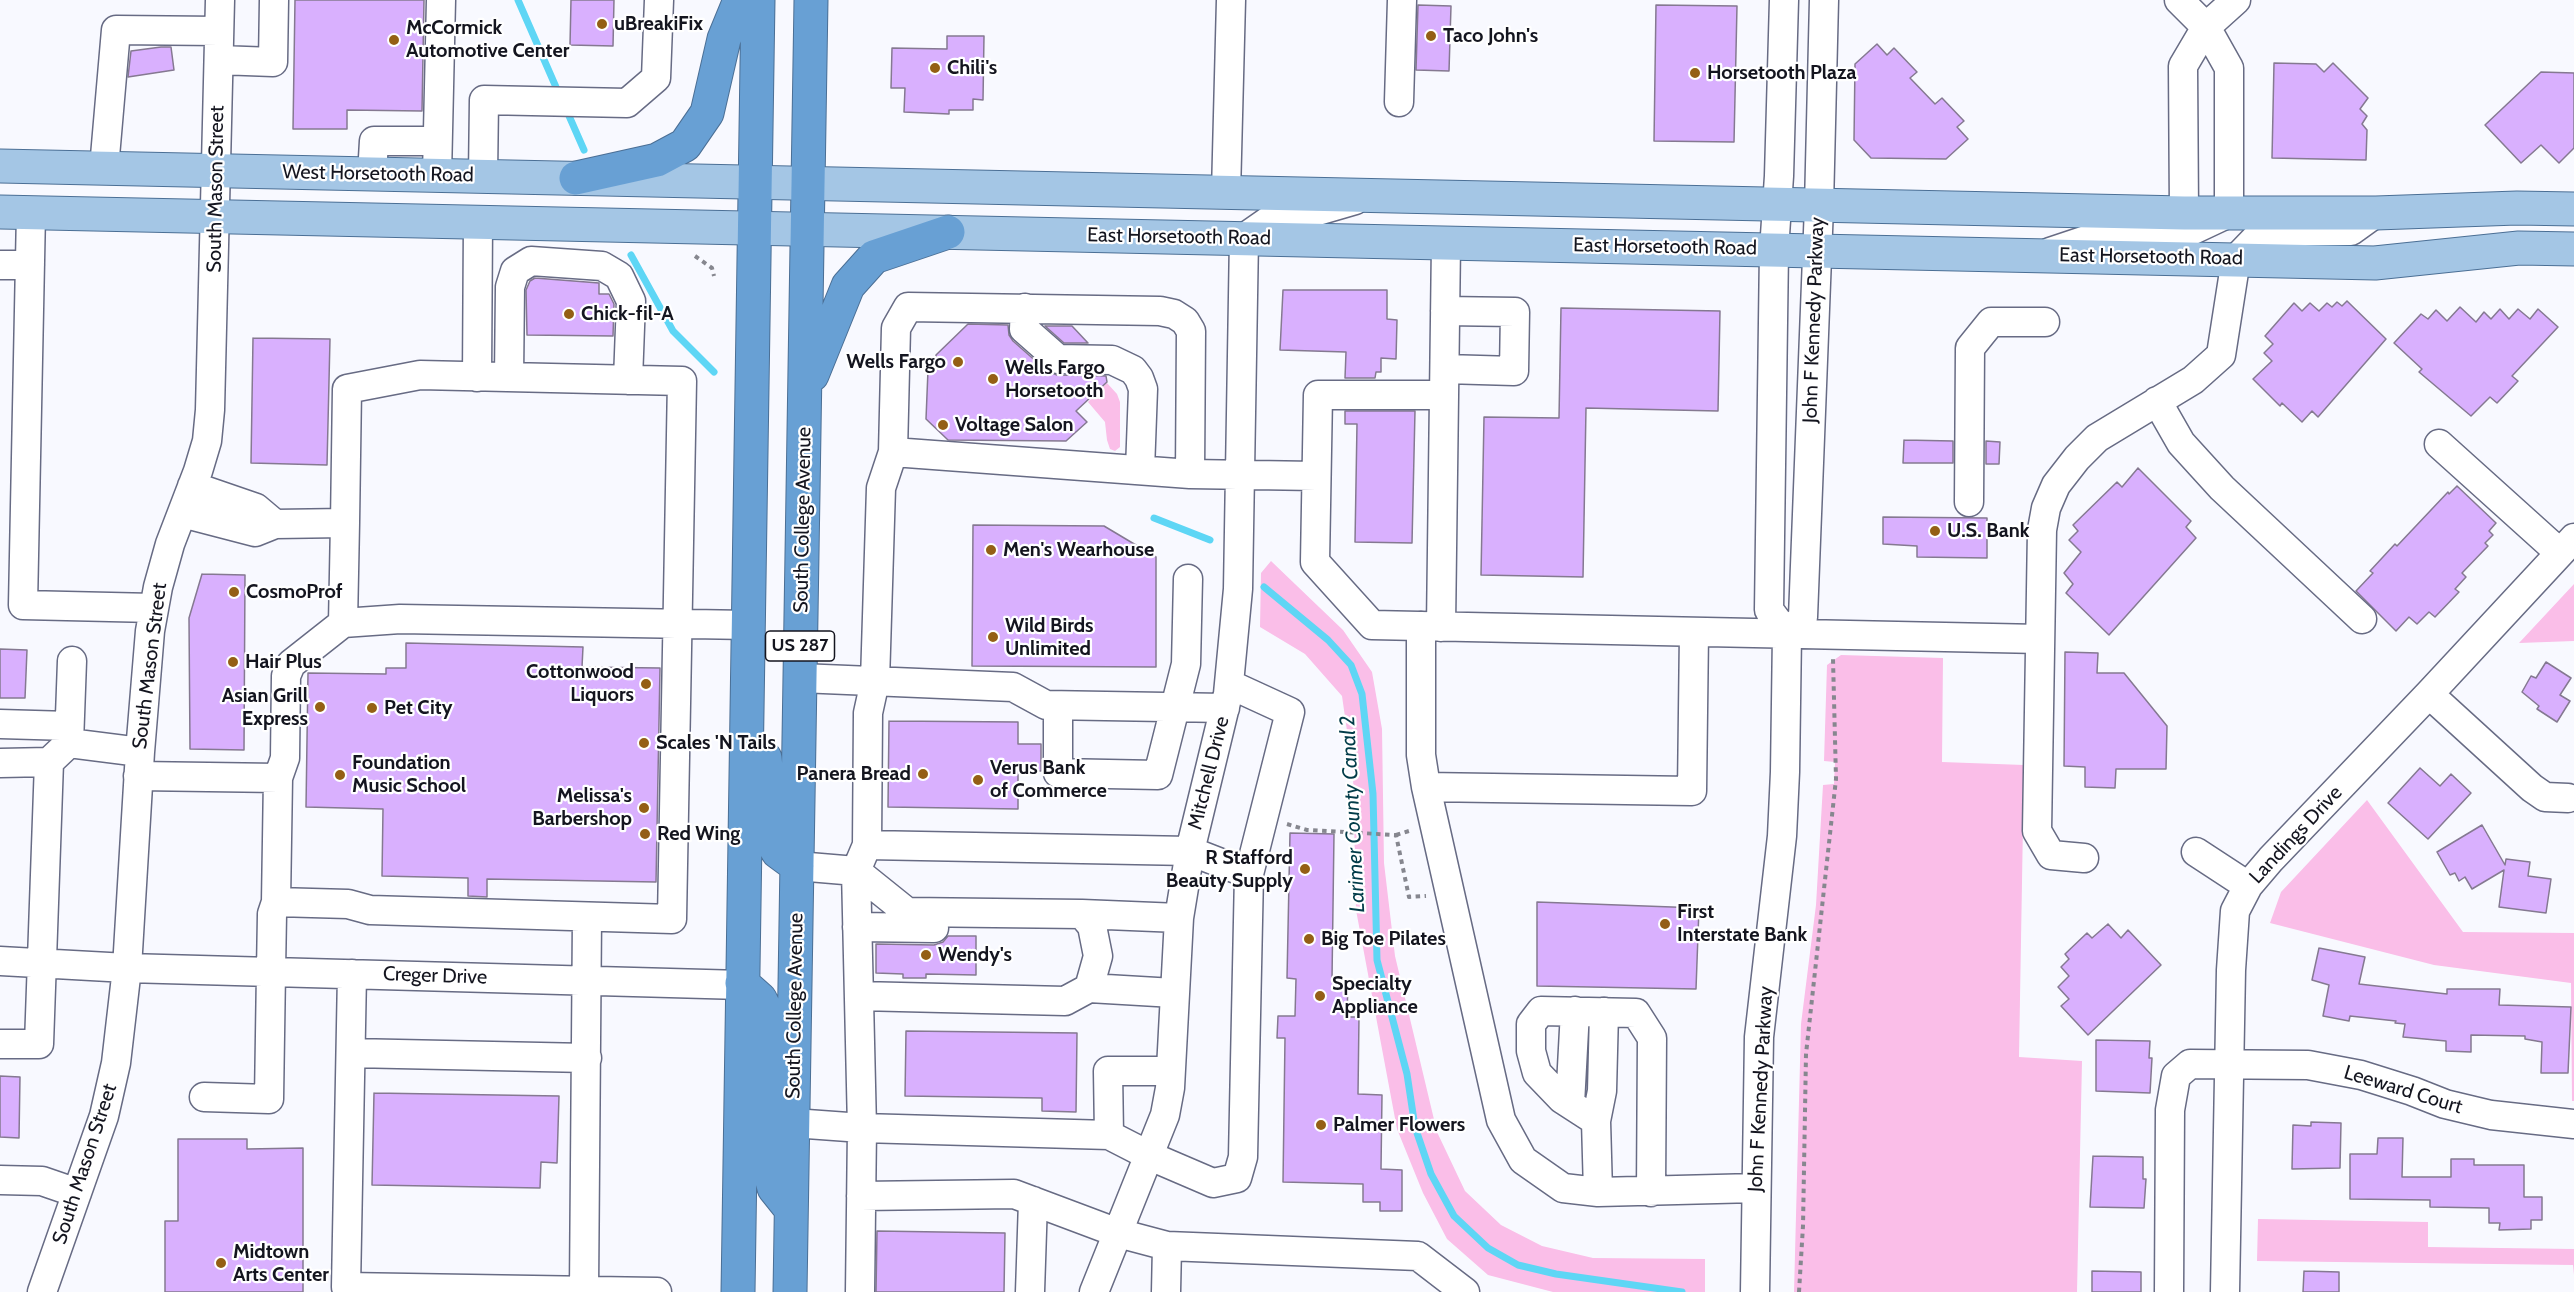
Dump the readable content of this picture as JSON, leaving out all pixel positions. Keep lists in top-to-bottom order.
{
  "streets": {
    "highway": ["South College Avenue", "US 287"],
    "main road": ["West Horsetooth Road", "East Horsetooth Road"],
    "street": [
      "South Mason Street",
      "John F Kennedy Parkway",
      "Mitchell Drive",
      "Landings Drive",
      "Creger Drive",
      "Leeward Court"
    ]
  },
  "crossings": [
    ["West Horsetooth Road", "South Mason Street"],
    ["West Horsetooth Road", "US 287"],
    ["South Mason Street", "Creger Drive"],
    ["East Horsetooth Road", "John F Kennedy Parkway"],
    ["East Horsetooth Road", "South College Avenue"],
    ["East Horsetooth Road", "US 287"],
    ["East Horsetooth Road", "Mitchell Drive"],
    ["US 287", "Creger Drive"],
    ["Landings Drive", "Leeward Court"]
  ],
  "water": ["Larimer County Canal 2"],
  "places": [
    "uBreakiFix",
    "Taco John's",
    "McCormick Automotive Center",
    "Chili's",
    "Horsetooth Plaza",
    "Chick-fil-A",
    "Wells Fargo",
    "Wells Fargo Horsetooth",
    "Voltage Salon",
    "U.S. Bank",
    "Men's Wearhouse",
    "CosmoProf",
    "Wild Birds Unlimited",
    "Hair Plus",
    "Cottonwood Liquors",
    "Asian Grill Express",
    "Pet City",
    "Scales 'N Tails",
    "Panera Bread",
    "Foundation Music School",
    "Verus Bank of Commerce",
    "Melissa's Barbershop",
    "Red Wing",
    "R Stafford Beauty Supply",
    "First Interstate Bank",
    "Big Toe Pilates",
    "Wendy's",
    "Specialty Appliance",
    "Palmer Flowers",
    "Midtown Arts Center"
  ]
}
